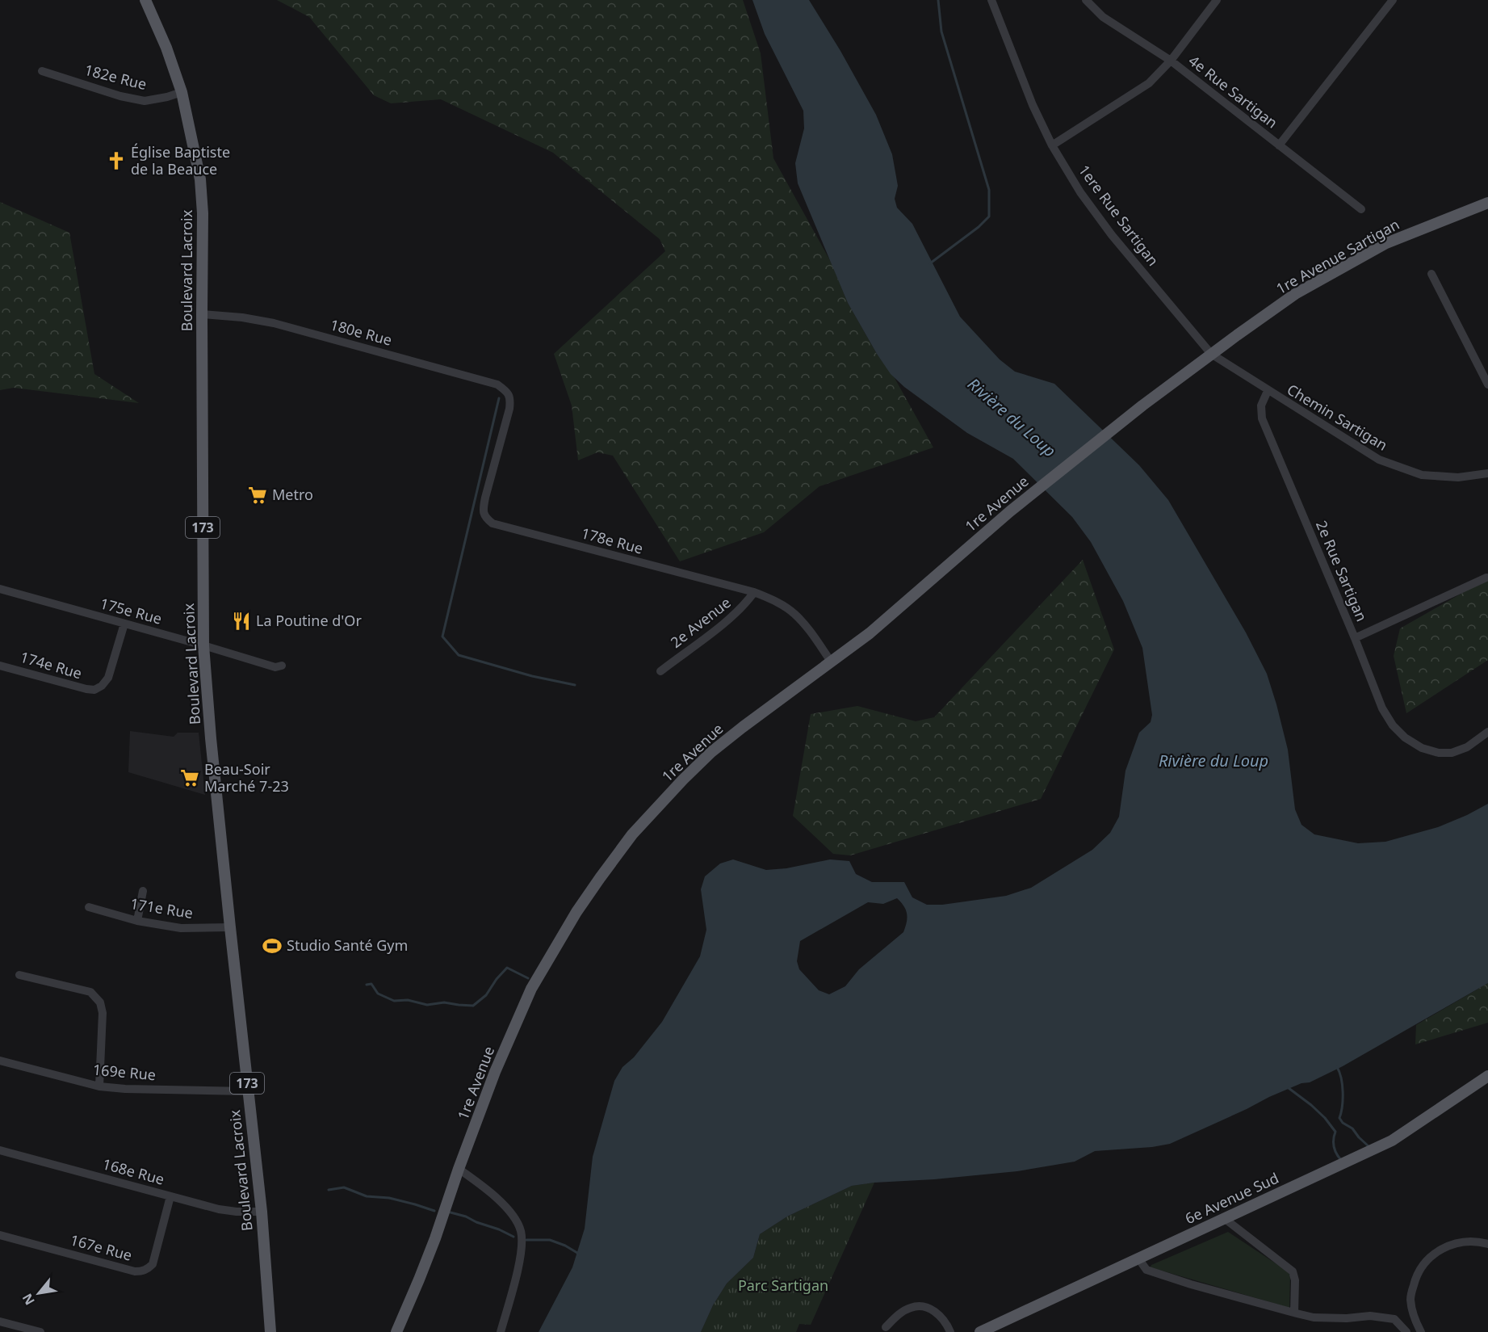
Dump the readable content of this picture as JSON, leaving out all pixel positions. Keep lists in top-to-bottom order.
{
  "streets": {
    "main road": [
      "1re Avenue Sartigan",
      "Boulevard Lacroix",
      "1re Avenue",
      "173",
      "6e Avenue Sud"
    ],
    "street": [
      "182e Rue",
      "4e Rue Sartigan",
      "1ere Rue Sartigan",
      "180e Rue",
      "Chemin Sartigan",
      "178e Rue",
      "2e Rue Sartigan",
      "175e Rue",
      "2e Avenue",
      "174e Rue",
      "171e Rue",
      "169e Rue",
      "168e Rue",
      "167e Rue"
    ]
  },
  "crossings": [
    ["182e Rue", "Boulevard Lacroix"],
    ["1ere Rue Sartigan", "1re Avenue Sartigan"],
    ["1ere Rue Sartigan", "Chemin Sartigan"],
    ["1ere Rue Sartigan", "1re Avenue"],
    ["1re Avenue Sartigan", "Chemin Sartigan"],
    ["1re Avenue Sartigan", "1re Avenue"],
    ["Boulevard Lacroix", "180e Rue"],
    ["Boulevard Lacroix", "175e Rue"],
    ["Boulevard Lacroix", "171e Rue"],
    ["Boulevard Lacroix", "169e Rue"],
    ["Boulevard Lacroix", "168e Rue"],
    ["180e Rue", "178e Rue"],
    ["Chemin Sartigan", "1re Avenue"],
    ["Chemin Sartigan", "2e Rue Sartigan"],
    ["1re Avenue", "178e Rue"],
    ["178e Rue", "2e Avenue"],
    ["175e Rue", "174e Rue"],
    ["168e Rue", "167e Rue"]
  ],
  "water": ["Rivière du Loup"],
  "parks": ["Parc Sartigan"],
  "places": {
    "church": ["Église Baptiste de la Beauce"],
    "supermarket": ["Metro", "Beau-Soir Marché 7-23"],
    "restaurant": ["La Poutine d'Or"],
    "sports": ["Studio Santé Gym"]
  },
  "north": "bottom left"
}
